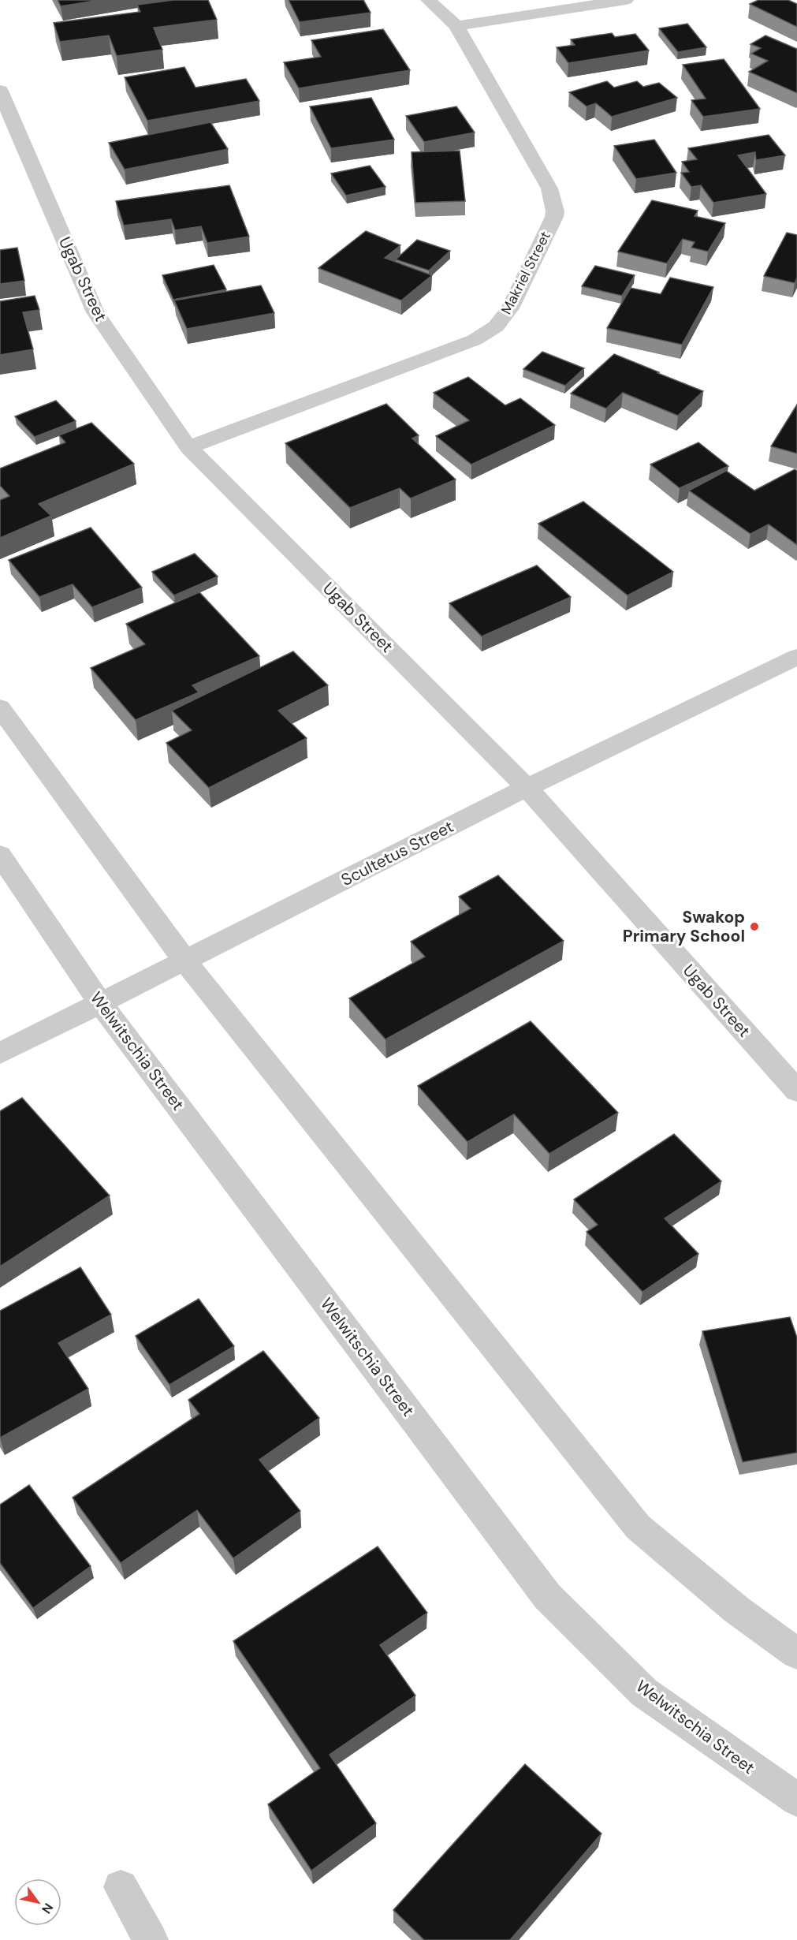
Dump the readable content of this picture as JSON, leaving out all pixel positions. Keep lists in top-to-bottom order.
{
  "streets": {
    "street": [
      "Makriel Street",
      "Ugab Street",
      "Scultetus Street",
      "Welwitschia Street"
    ]
  },
  "crossings": [
    ["Makriel Street", "Ugab Street"],
    ["Ugab Street", "Scultetus Street"],
    ["Scultetus Street", "Welwitschia Street"]
  ],
  "places": ["Swakop Primary School"],
  "north": "bottom right"
}
